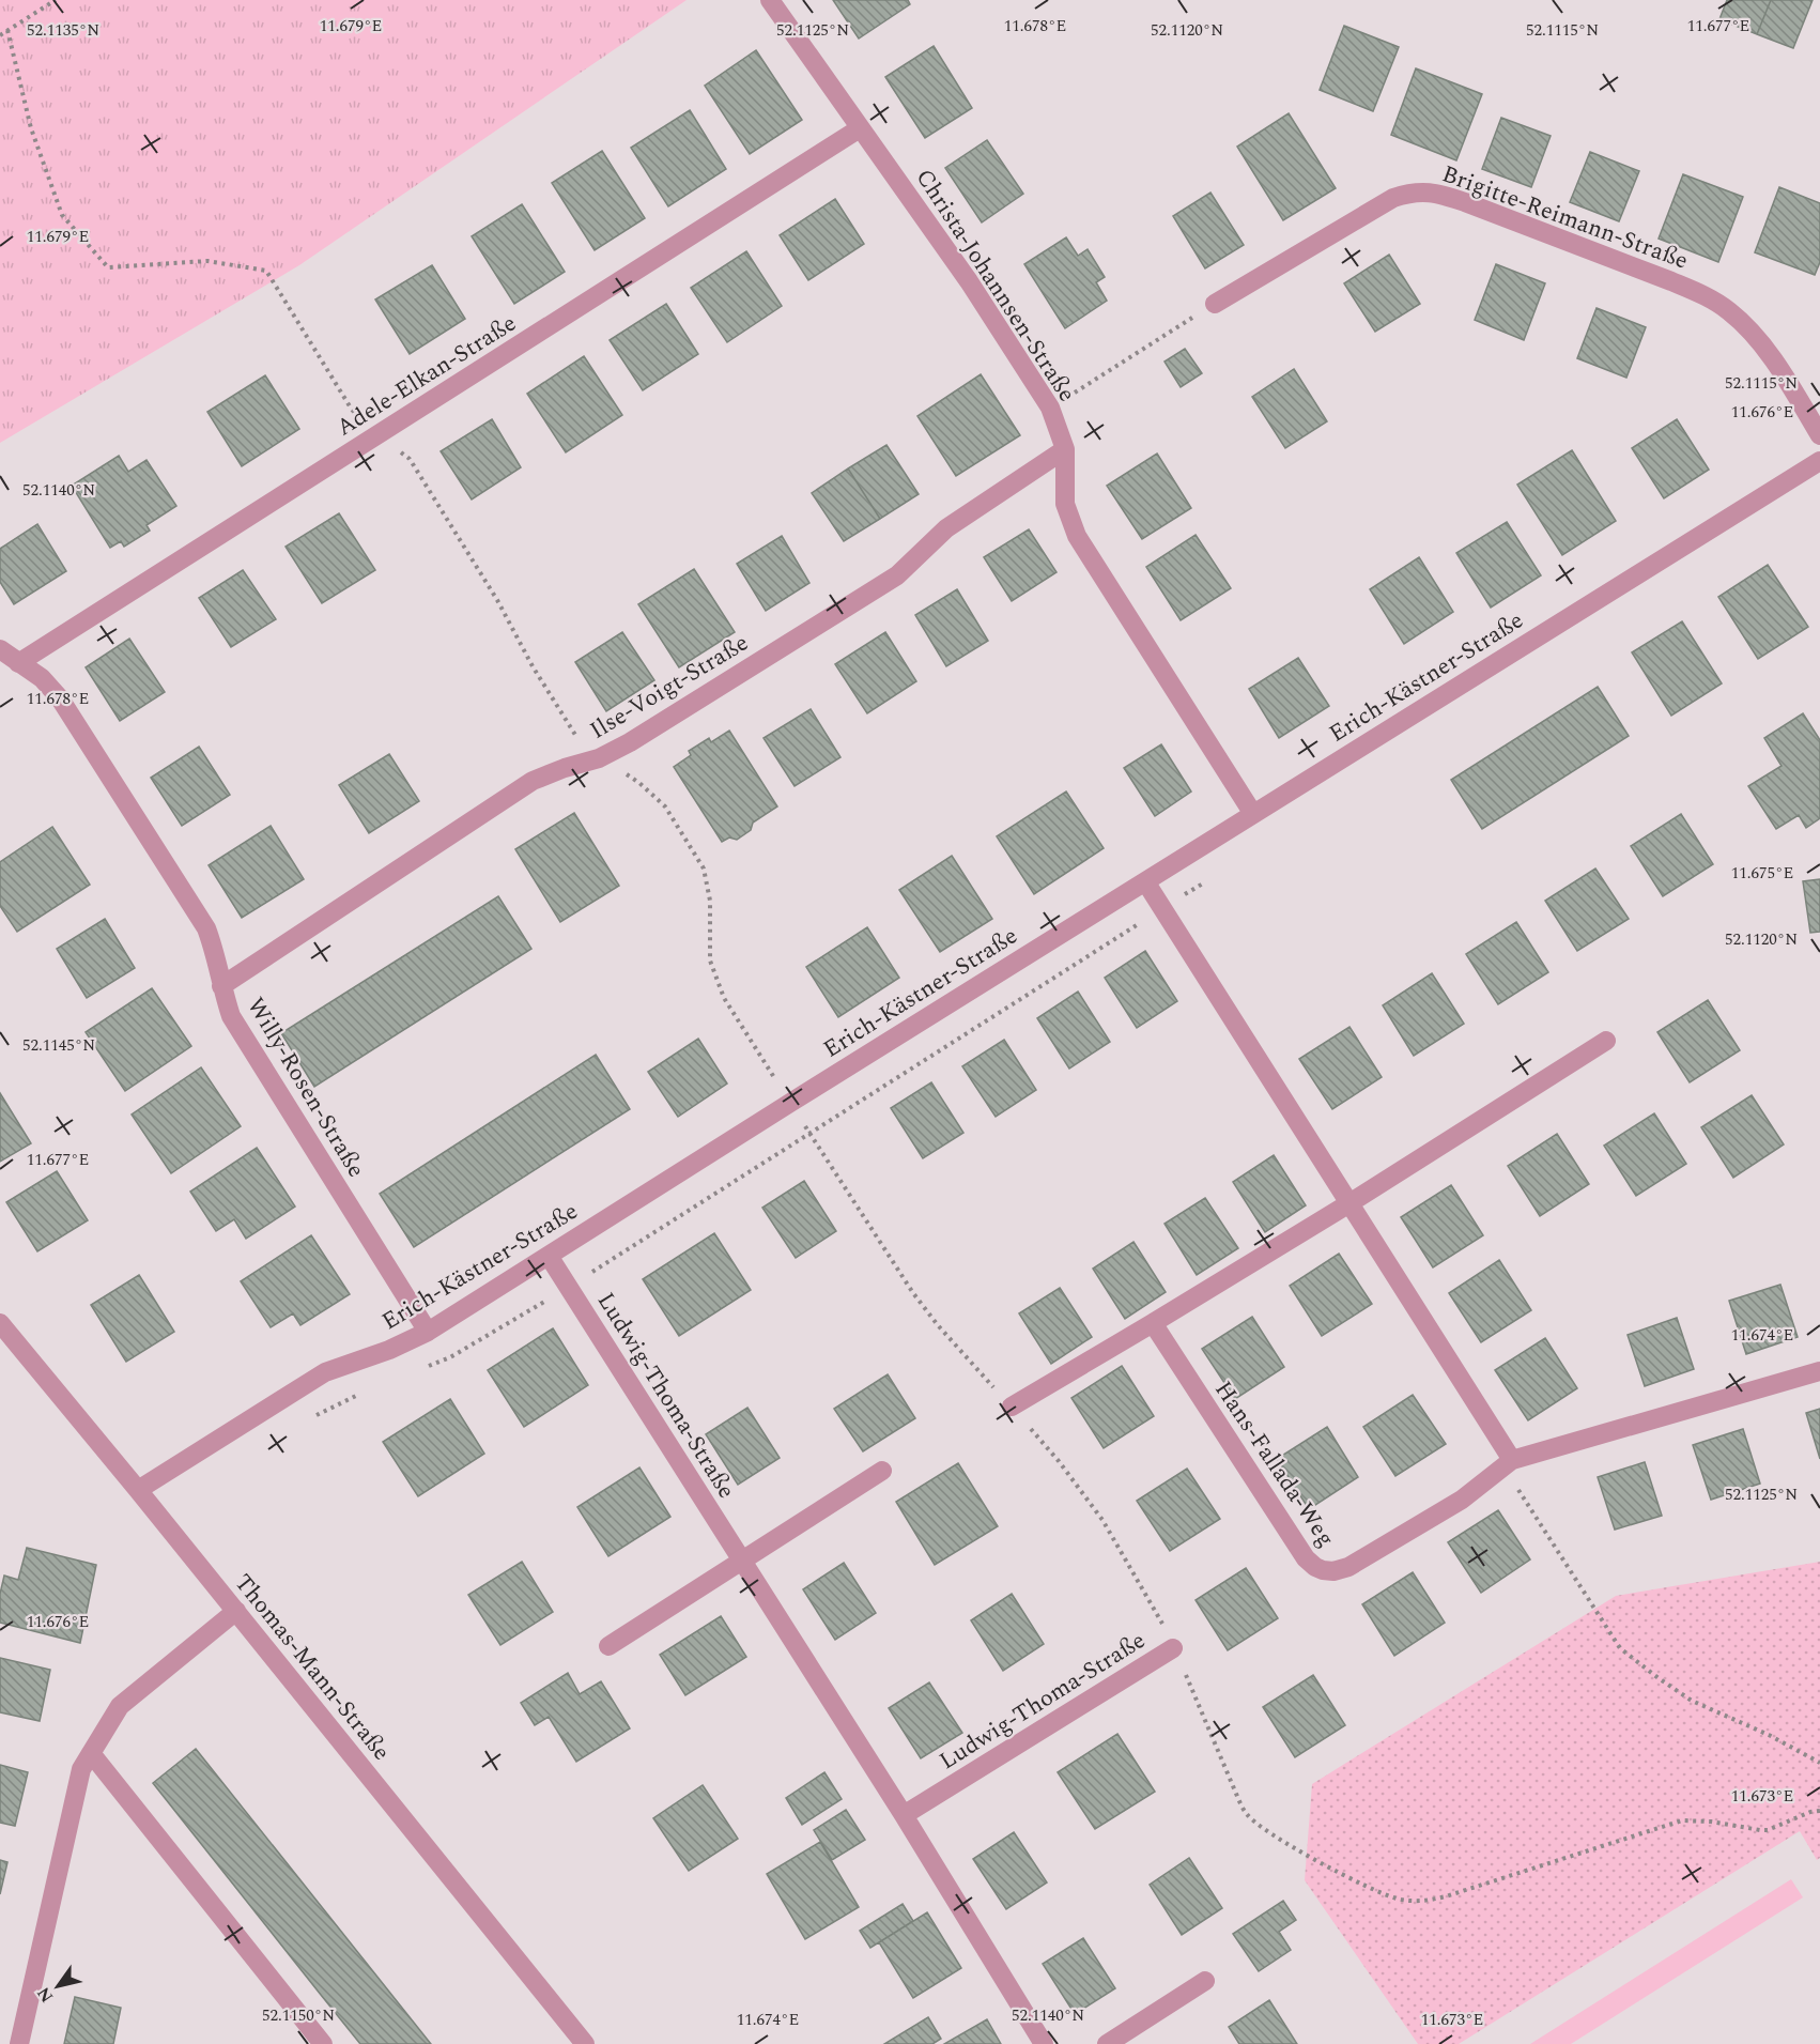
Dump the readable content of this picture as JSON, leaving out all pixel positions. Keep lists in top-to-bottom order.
{
  "streets": {
    "street": [
      "Brigitte-Reimann-Straße",
      "Christa-Johannsen-Straße",
      "Adele-Elkan-Straße",
      "Erich-Kästner-Straße",
      "Ilse-Voigt-Straße",
      "Willy-Rosen-Straße",
      "Ludwig-Thoma-Straße",
      "Hans-Fallada-Weg",
      "Thomas-Mann-Straße"
    ]
  },
  "crossings": [
    ["Christa-Johannsen-Straße", "Adele-Elkan-Straße"],
    ["Christa-Johannsen-Straße", "Erich-Kästner-Straße"],
    ["Christa-Johannsen-Straße", "Ilse-Voigt-Straße"],
    ["Adele-Elkan-Straße", "Willy-Rosen-Straße"],
    ["Erich-Kästner-Straße", "Willy-Rosen-Straße"],
    ["Erich-Kästner-Straße", "Ludwig-Thoma-Straße"],
    ["Erich-Kästner-Straße", "Thomas-Mann-Straße"],
    ["Ilse-Voigt-Straße", "Willy-Rosen-Straße"]
  ],
  "north": "bottom left",
  "coordinates": [
    "11.679°E",
    "11.678°E",
    "11.677°E",
    "52.1135°N",
    "52.1125°N",
    "52.1120°N",
    "52.1115°N",
    "11.676°E",
    "52.1140°N",
    "11.675°E",
    "52.1145°N",
    "11.674°E",
    "11.673°E",
    "52.1150°N"
  ]
}
